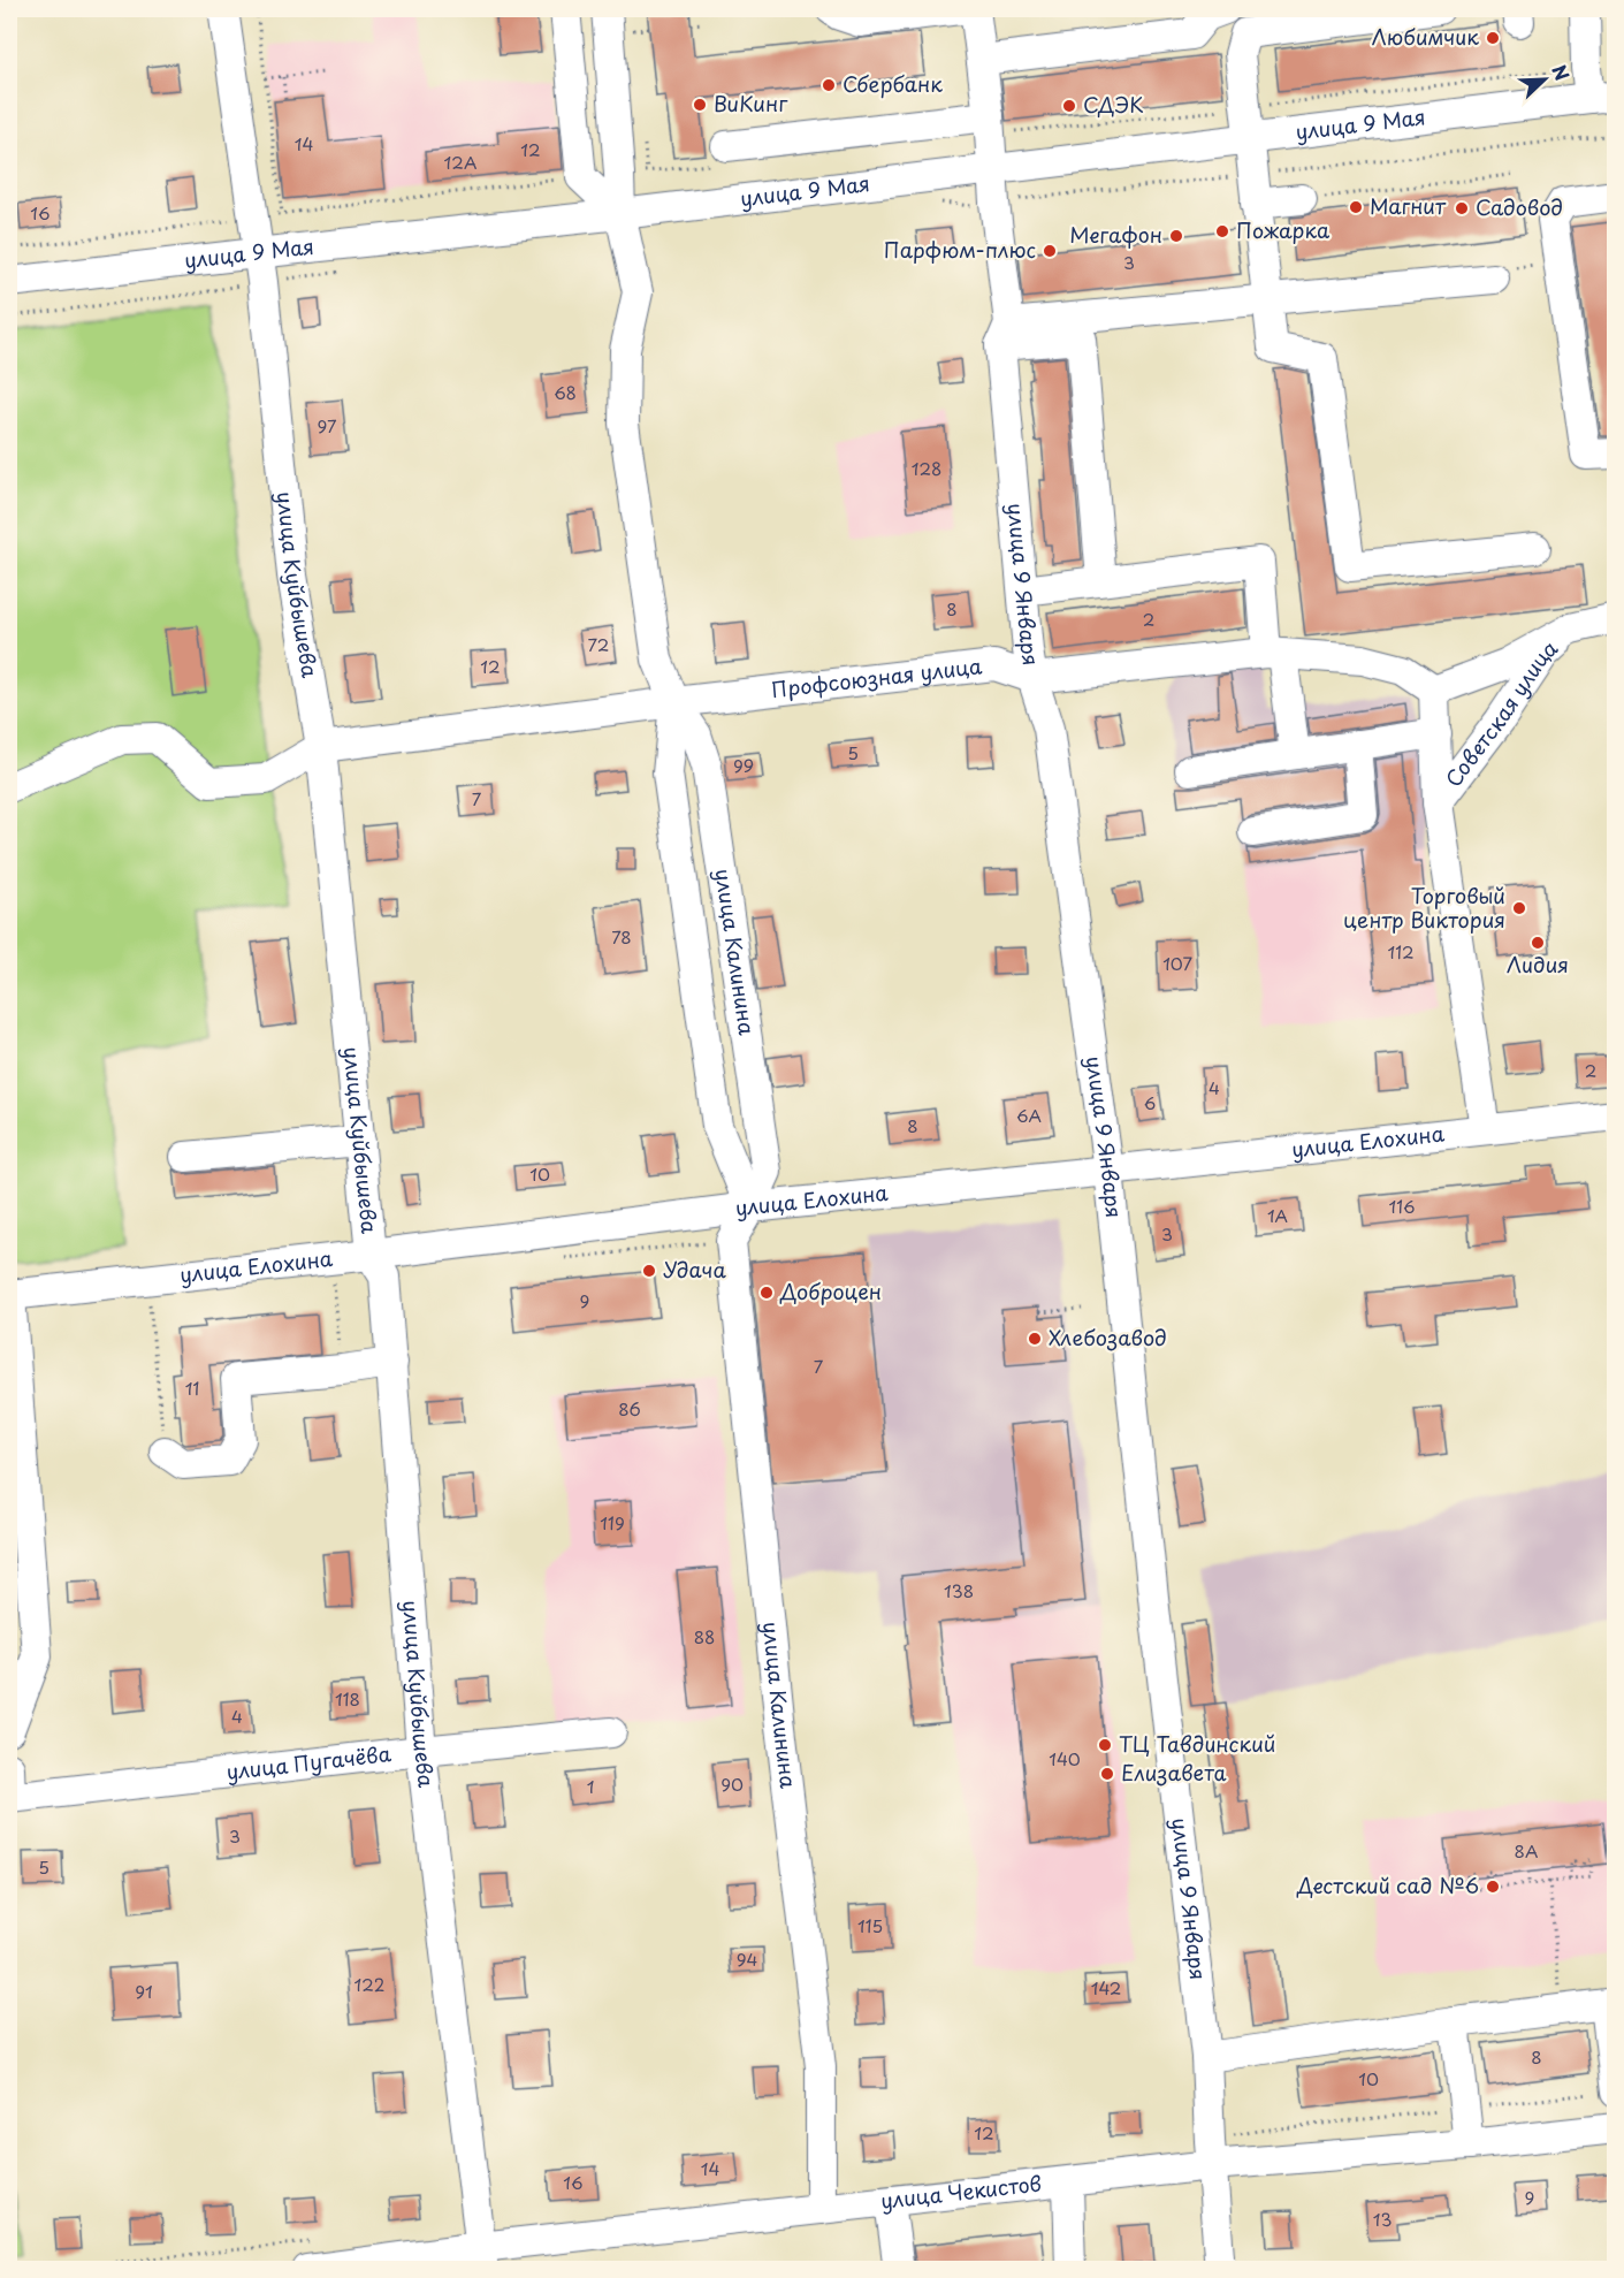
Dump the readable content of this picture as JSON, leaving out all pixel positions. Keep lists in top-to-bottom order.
{
  "streets": {
    "street": [
      "улица 9 Мая",
      "улица Куйбышева",
      "улица 9 Января",
      "Профсоюзная улица",
      "Советская улица",
      "улица Калинина",
      "улица Елохина",
      "улица Пугачёва",
      "улица Чекистов"
    ]
  },
  "crossings": [
    ["улица 9 Мая", "улица Куйбышева"],
    ["улица 9 Мая", "улица 9 Января"],
    ["улица 9 Мая", "улица Калинина"],
    ["улица Куйбышева", "Профсоюзная улица"],
    ["улица Куйбышева", "улица Елохина"],
    ["улица Куйбышева", "улица Пугачёва"],
    ["улица Куйбышева", "улица Чекистов"],
    ["улица 9 Января", "Профсоюзная улица"],
    ["улица 9 Января", "улица Елохина"],
    ["улица 9 Января", "улица Чекистов"],
    ["Профсоюзная улица", "Советская улица"],
    ["Профсоюзная улица", "улица Калинина"],
    ["Советская улица", "улица Елохина"],
    ["улица Калинина", "улица Елохина"],
    ["улица Калинина", "улица Чекистов"]
  ],
  "places": [
    "Любимчик",
    "Сбербанк",
    "ВиКинг",
    "СДЭК",
    "Магнит",
    "Садовод",
    "Пожарка",
    "Мегафон",
    "Парфюм-плюс",
    "Торговый центр Виктория",
    "Лидия",
    "Удача",
    "Доброцен",
    "Хлебозавод",
    "ТЦ Тавдинский",
    "Елизавета",
    "Дестский сад №6"
  ],
  "house_numbers": [
    "14",
    "12",
    "12А",
    "16",
    "3",
    "68",
    "97",
    "128",
    "8",
    "2",
    "72",
    "12",
    "5",
    "99",
    "7",
    "78",
    "112",
    "107",
    "2",
    "4",
    "6",
    "6А",
    "8",
    "10",
    "116",
    "1А",
    "3",
    "9",
    "7",
    "11",
    "86",
    "119",
    "138",
    "88",
    "118",
    "4",
    "140",
    "90",
    "1",
    "3",
    "8А",
    "5",
    "115",
    "94",
    "122",
    "142",
    "91",
    "8",
    "10",
    "12",
    "14",
    "16",
    "9",
    "13"
  ],
  "north": "top right"
}
